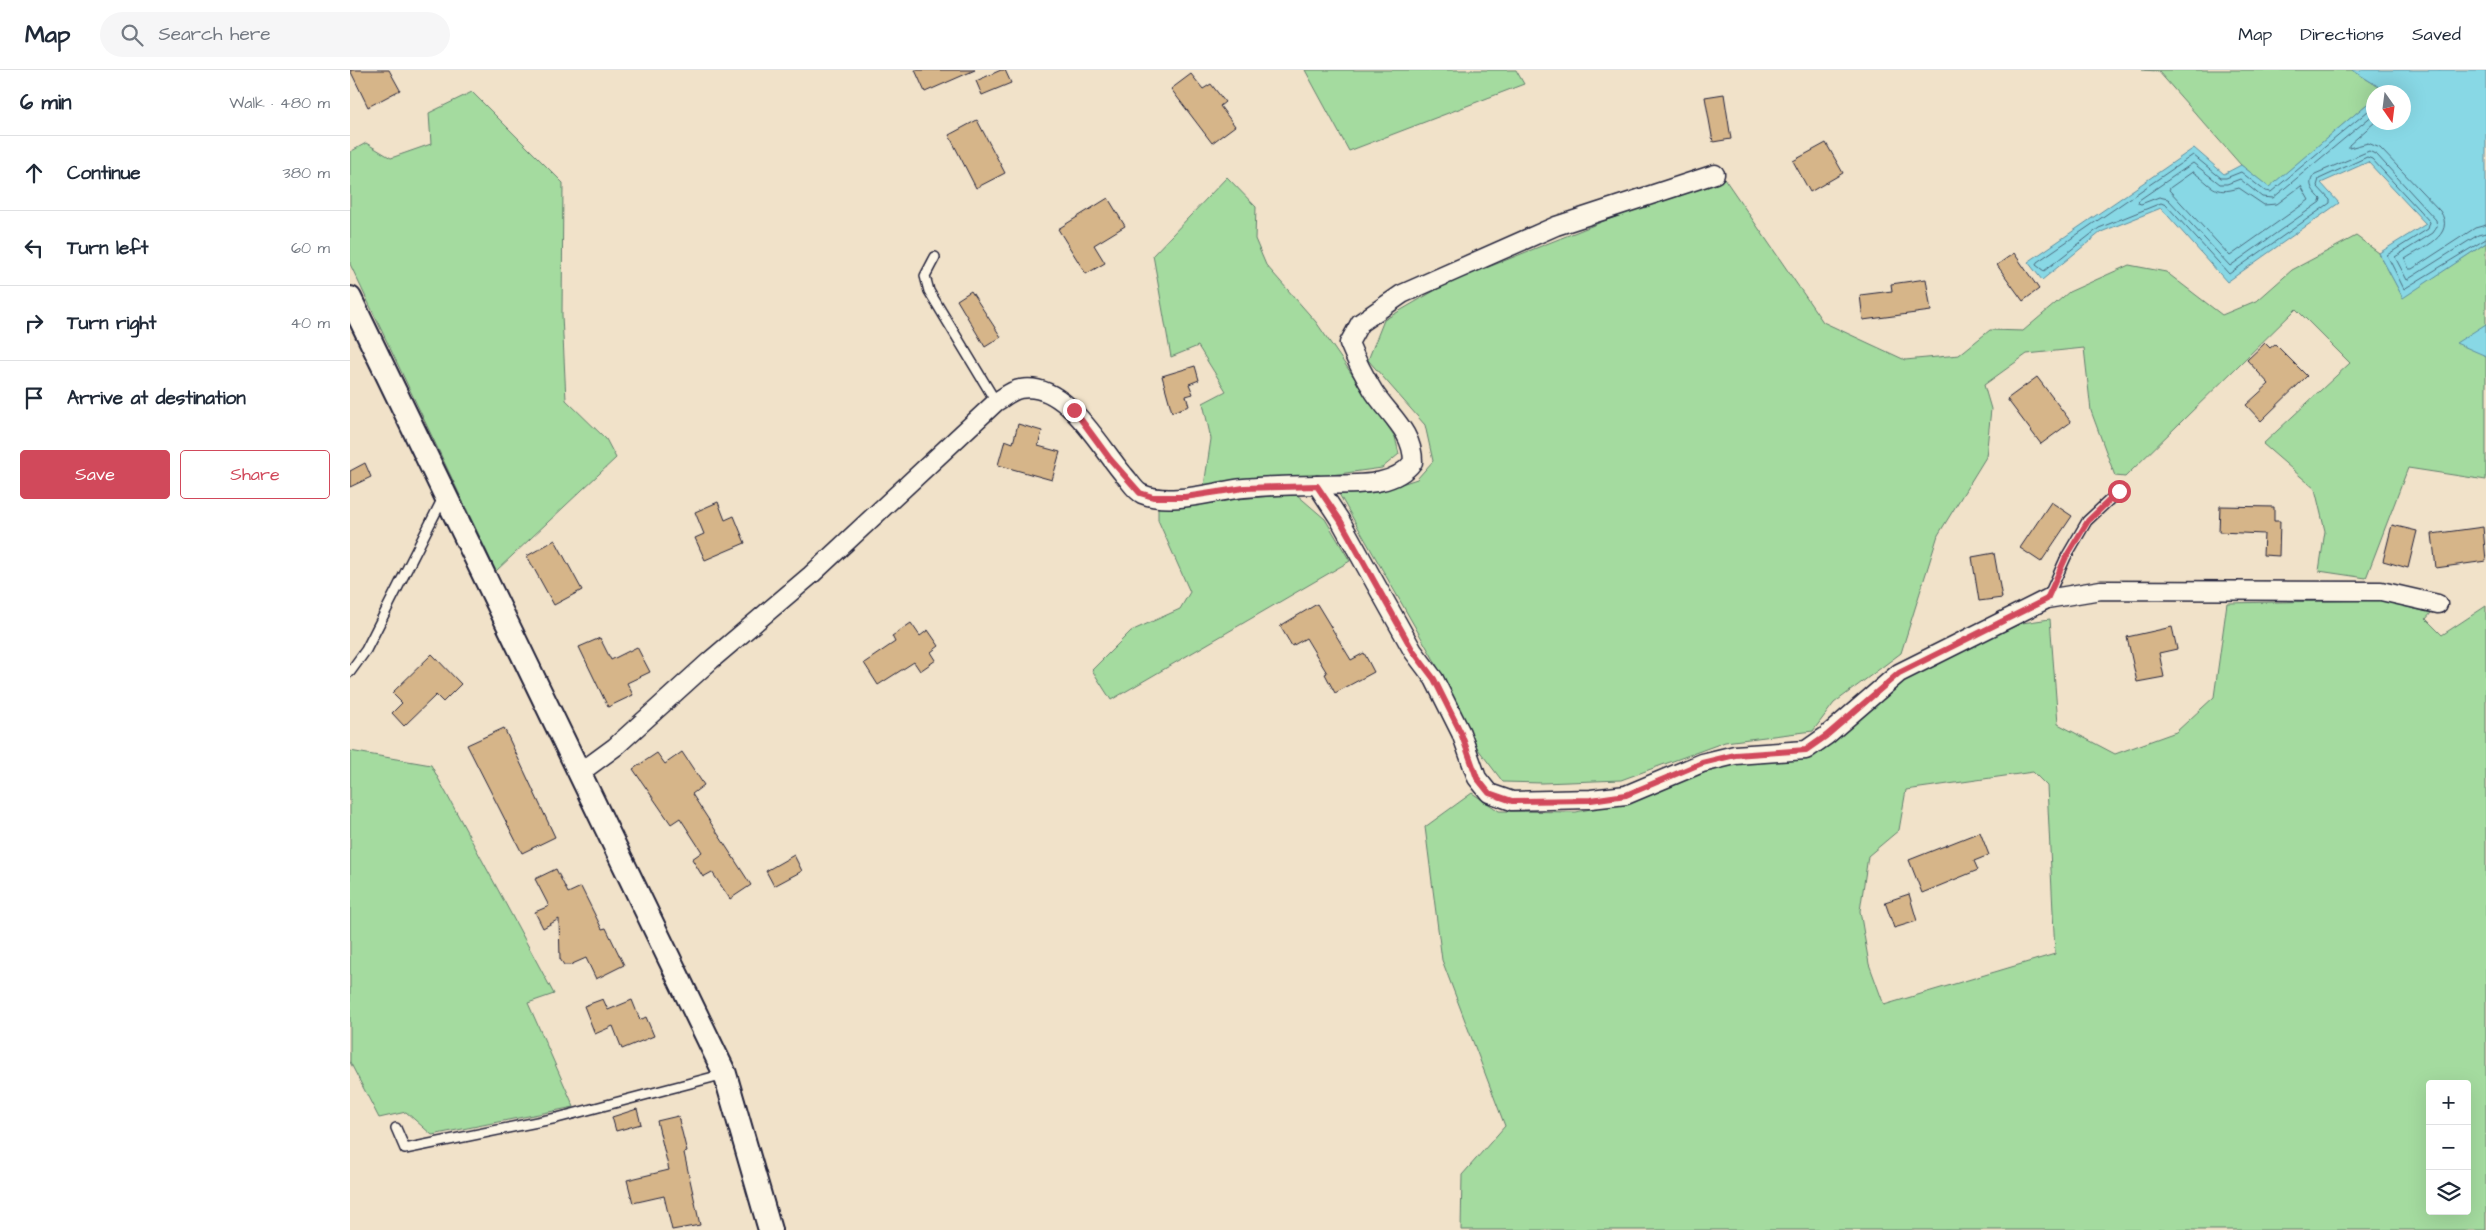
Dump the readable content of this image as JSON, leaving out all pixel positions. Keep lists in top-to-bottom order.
{
  "north": "bottom",
  "page": {
    "header": "Map",
    "search": "Search here",
    "nav": ["Map", "Directions", "Saved"],
    "heading": ["6 min", "Walk · 480 m"],
    "list": [
      ["Continue", "380 m"],
      ["Turn left", "60 m"],
      ["Turn right", "40 m"],
      "Arrive at destination"
    ],
    "buttons": ["Save", "Share"],
    "map_buttons": ["+", "−"]
  }
}
